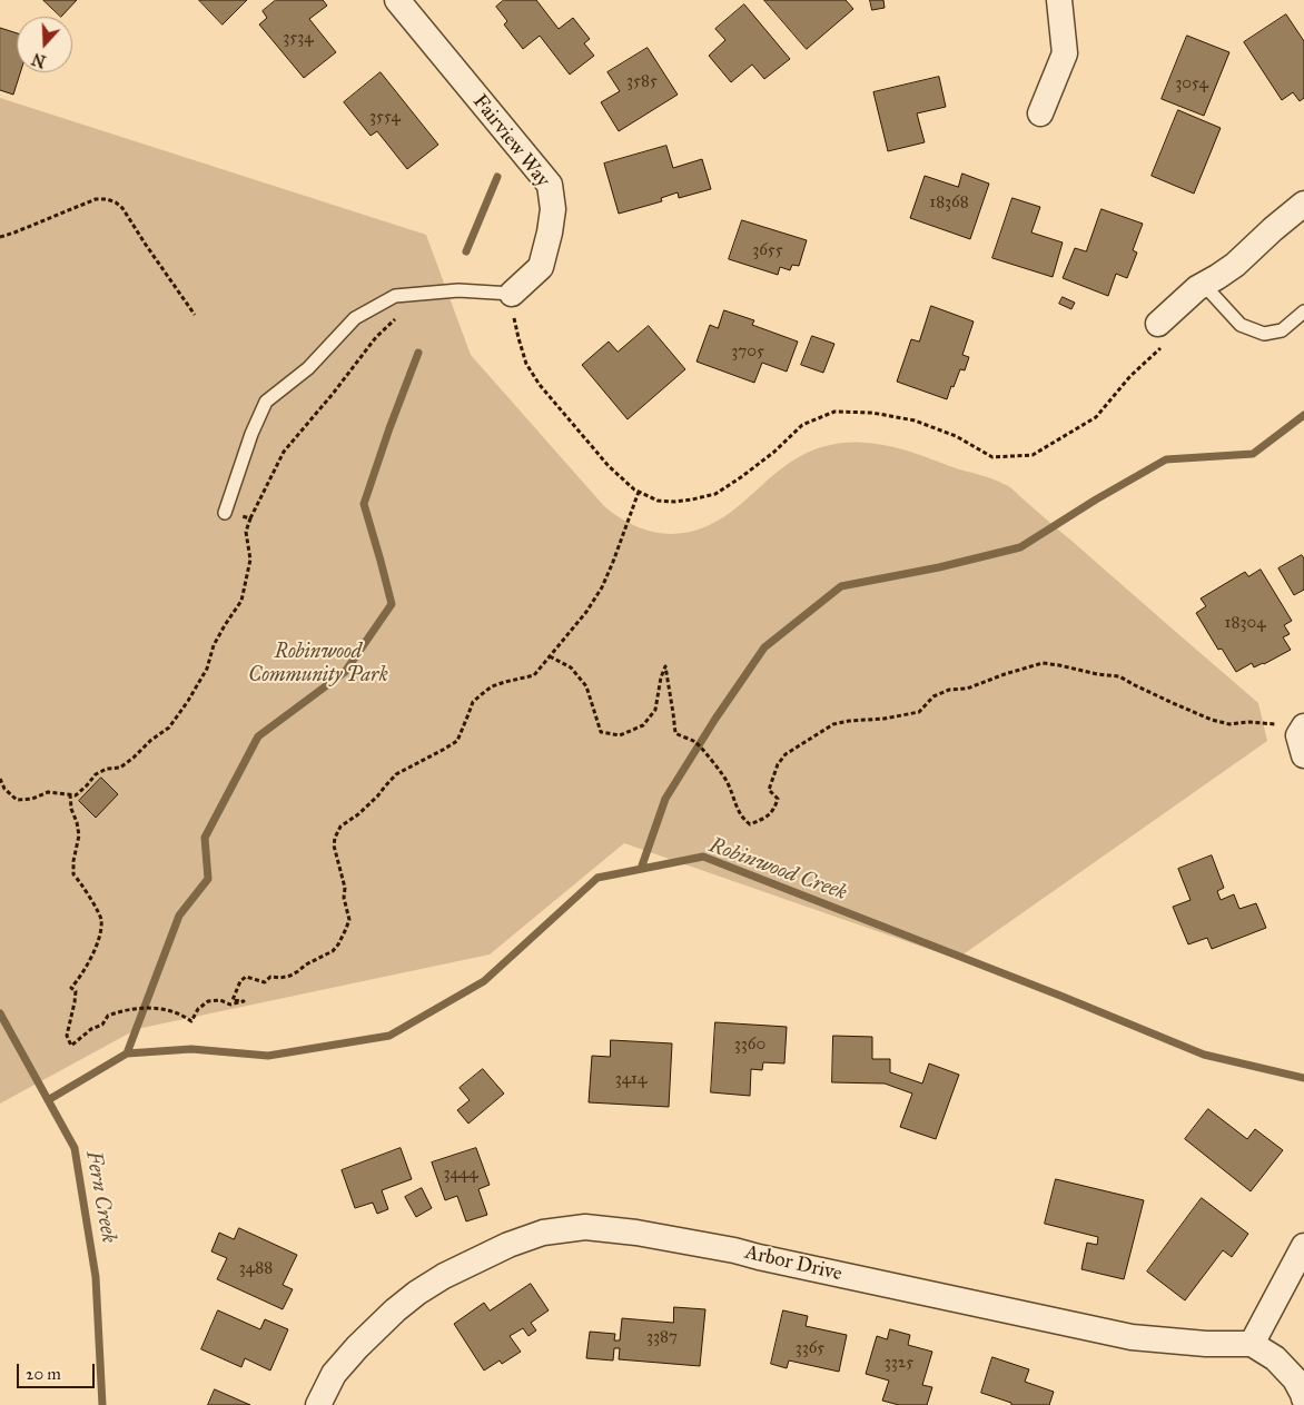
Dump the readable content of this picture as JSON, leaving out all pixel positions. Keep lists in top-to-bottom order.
{
  "streets": {
    "street": ["Fairview Way", "Arbor Drive"]
  },
  "water": ["Robinwood Creek", "Fern Creek"],
  "parks": ["Robinwood Community Park"],
  "house_numbers": [
    "3534",
    "3585",
    "3054",
    "3554",
    "18368",
    "3655",
    "3705",
    "18304",
    "3360",
    "3414",
    "3444",
    "3488",
    "3387",
    "3365",
    "3325"
  ],
  "scale_bar": "20 m",
  "north": "bottom"
}
